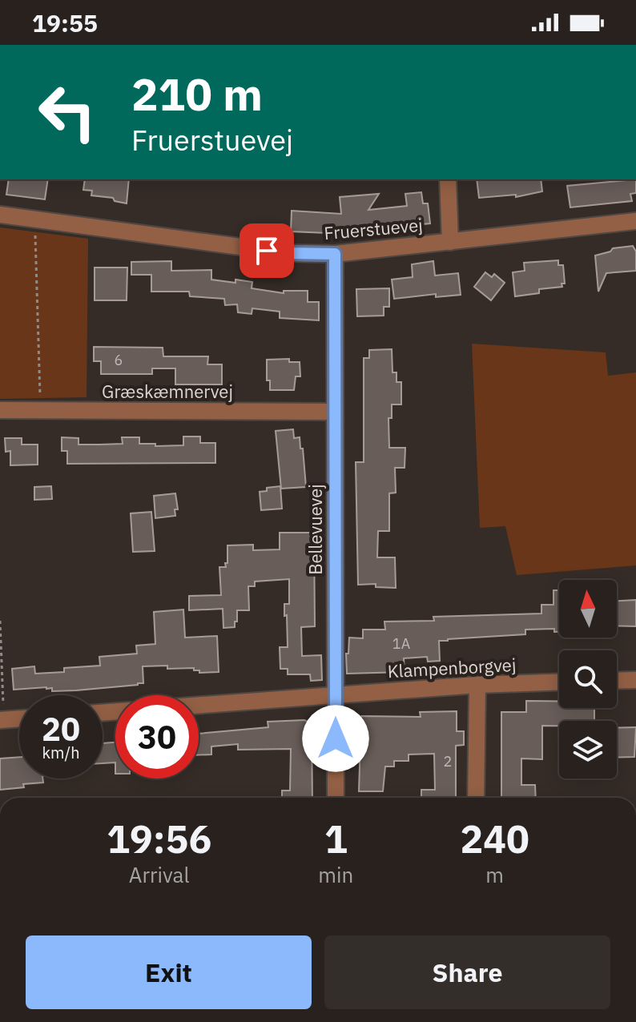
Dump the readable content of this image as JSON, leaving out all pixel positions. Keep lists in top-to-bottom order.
{
  "streets": {
    "street": [
      "Fruerstuevej",
      "Græskæmnervej",
      "Bellevuevej",
      "Klampenborgvej"
    ]
  },
  "crossings": [
    ["Fruerstuevej", "Bellevuevej"],
    ["Græskæmnervej", "Bellevuevej"],
    ["Bellevuevej", "Klampenborgvej"]
  ],
  "house_numbers": ["6", "1A", "2"],
  "north": "top",
  "page": {
    "status": "19:55",
    "turn": ["210 m", "Fruerstuevej"],
    "speed": "20 km/h",
    "limit": "30",
    "eta": [
      "19:56",
      "Arrival",
      "1",
      "min",
      "240",
      "m"
    ],
    "buttons": ["Exit", "Share"]
  }
}
